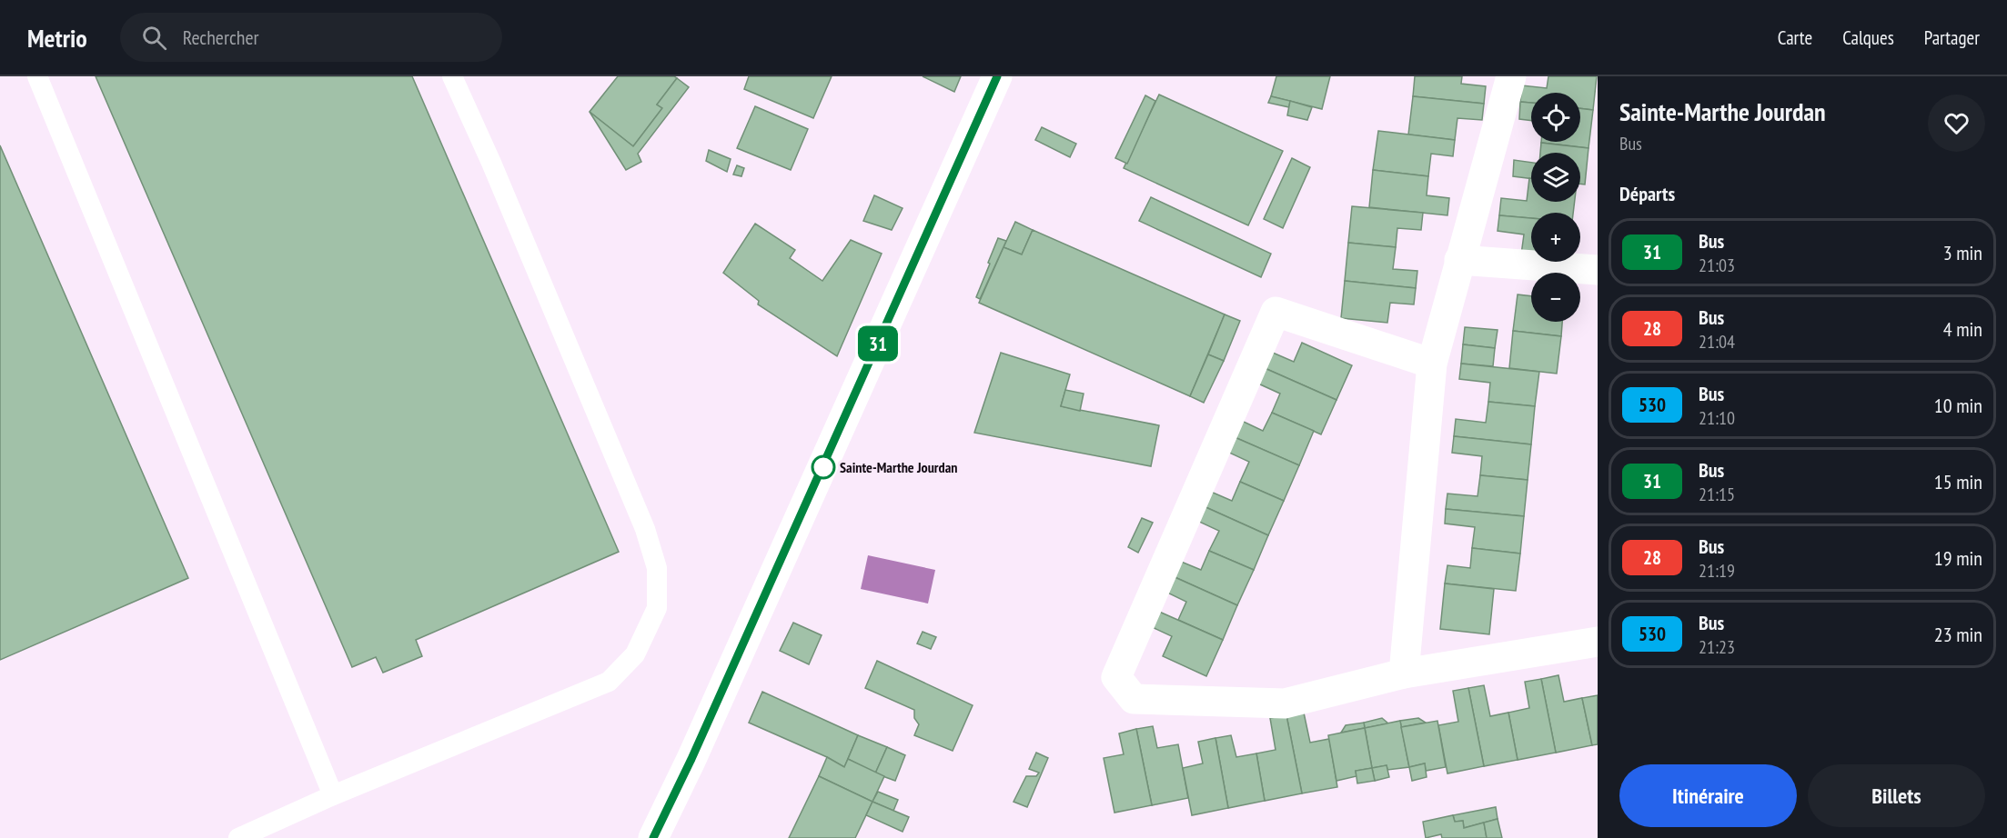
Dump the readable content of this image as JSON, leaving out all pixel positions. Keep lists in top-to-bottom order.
{
  "places": ["Sainte-Marthe Jourdan"],
  "lines": ["bus line 31"],
  "page": {
    "header": "Metrio",
    "search": "Rechercher",
    "nav": ["Carte", "Calques", "Partager"],
    "on_map": "31",
    "heading": [
      ["Sainte-Marthe Jourdan", "Bus"],
      "Départs"
    ],
    "map_buttons": ["+", "−"],
    "list": [
      {
        "mark": "31",
        "name": "Bus",
        "note": "21:03",
        "value": "3 min"
      },
      {
        "mark": "28",
        "name": "Bus",
        "note": "21:04",
        "value": "4 min"
      },
      {
        "mark": "530",
        "name": "Bus",
        "note": "21:10",
        "value": "10 min"
      },
      {
        "mark": "31",
        "name": "Bus",
        "note": "21:15",
        "value": "15 min"
      },
      {
        "mark": "28",
        "name": "Bus",
        "note": "21:19",
        "value": "19 min"
      },
      {
        "mark": "530",
        "name": "Bus",
        "note": "21:23",
        "value": "23 min"
      }
    ],
    "buttons": ["Itinéraire", "Billets"]
  }
}
